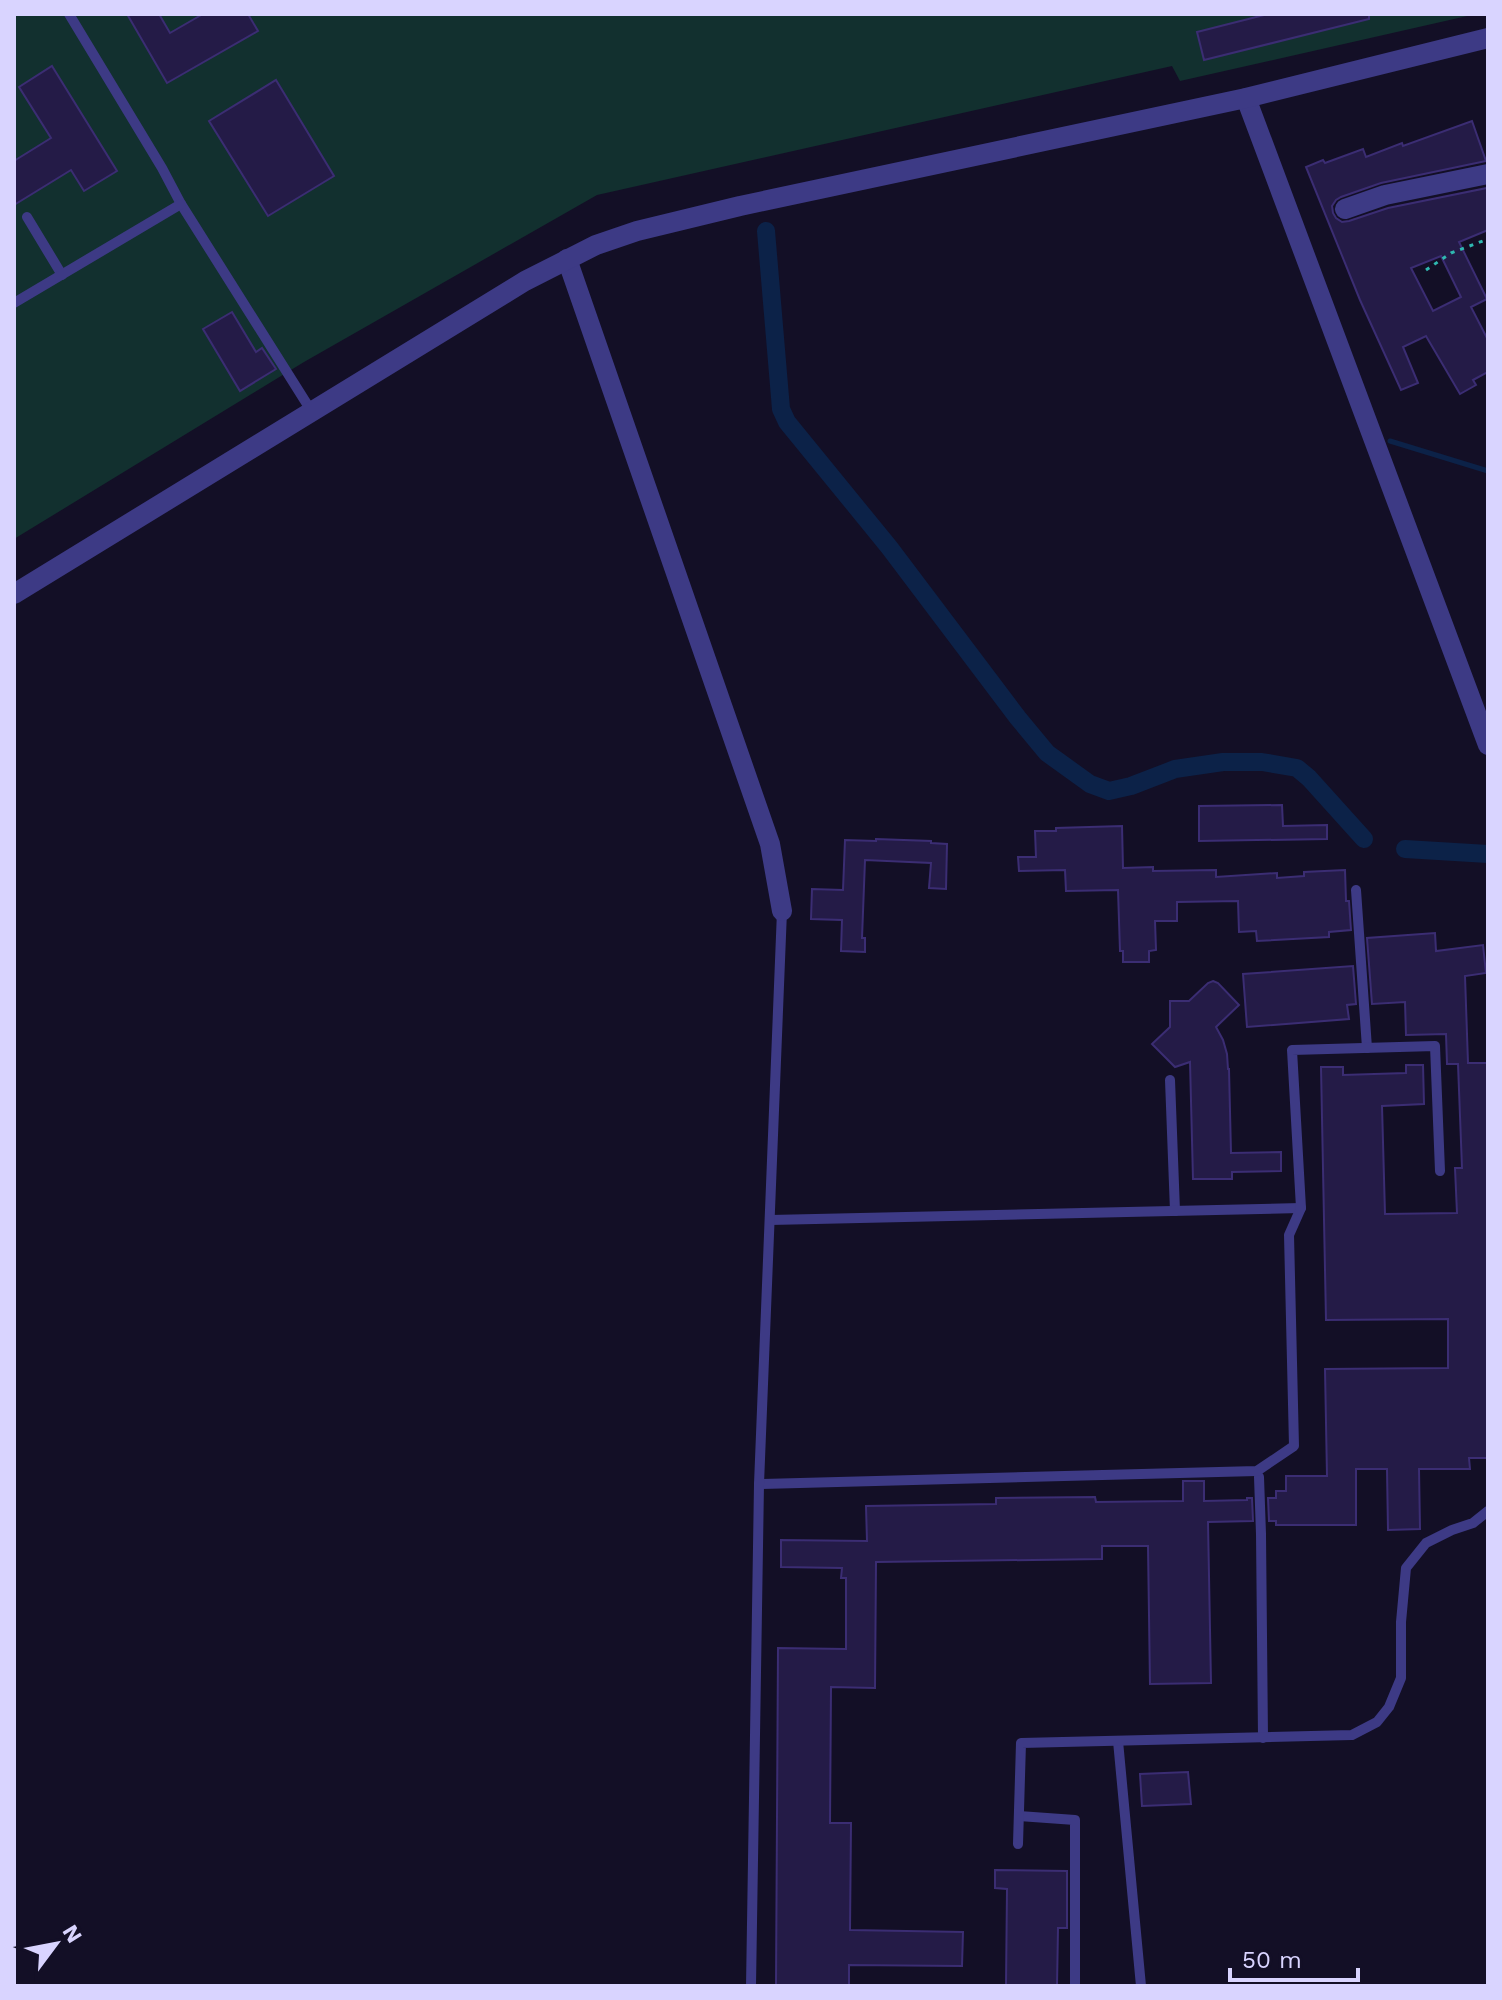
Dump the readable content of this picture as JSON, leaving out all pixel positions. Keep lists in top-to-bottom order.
{
  "scale_bar": "50 m",
  "north": "top right"
}
